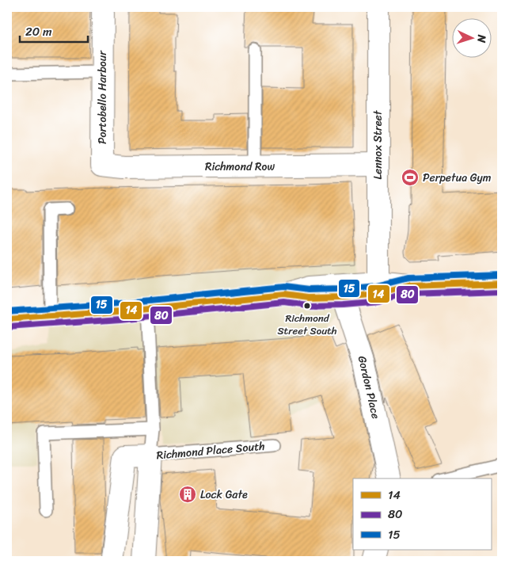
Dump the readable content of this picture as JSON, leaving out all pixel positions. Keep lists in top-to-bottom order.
{
  "streets": {
    "street": [
      "Portobello Harbour",
      "Lennox Street",
      "Richmond Row",
      "Gordon Place"
    ],
    "lane": ["Richmond Place South"]
  },
  "crossings": [
    ["Portobello Harbour", "Richmond Row"],
    ["Lennox Street", "Richmond Row"]
  ],
  "places": {
    "sports": ["Perpetua Gym"],
    "other": ["Richmond Street South"],
    "building": ["Lock Gate"]
  },
  "lines": ["transit line 15", "transit line 14", "transit line 80"],
  "legend": ["14", "80", "15"],
  "scale_bar": "20 m",
  "north": "right"
}
